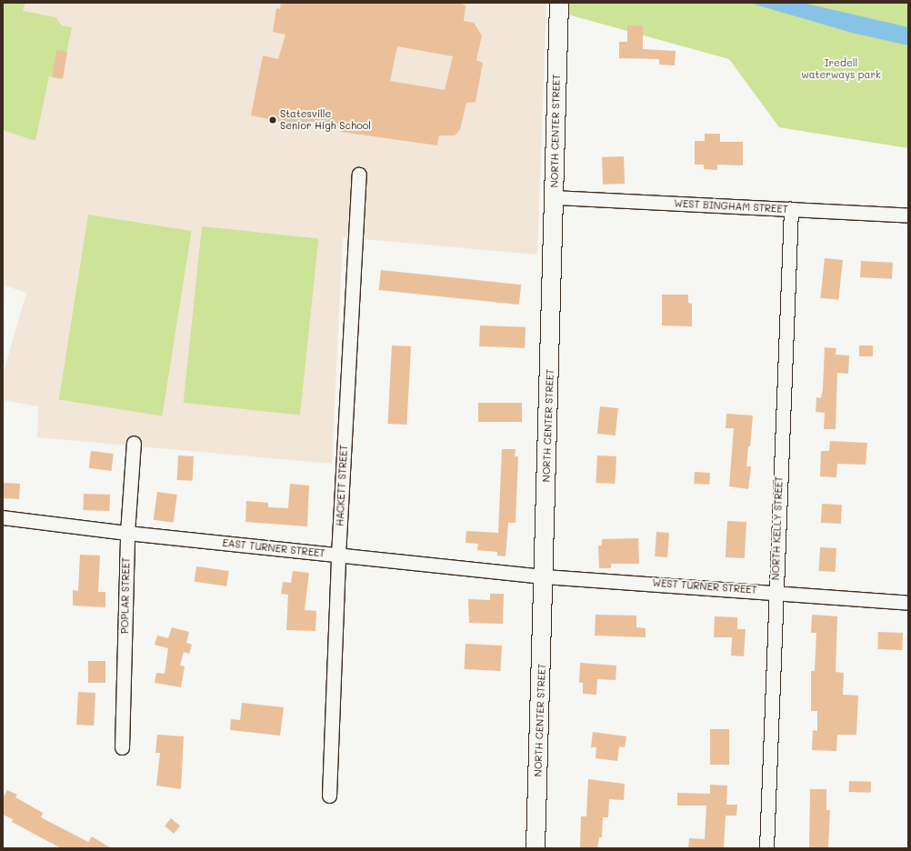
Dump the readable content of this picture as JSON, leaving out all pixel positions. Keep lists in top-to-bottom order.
{
  "streets": {
    "main road": ["NORTH CENTER STREET"],
    "street": [
      "WEST BINGHAM STREET",
      "HACKETT STREET",
      "NORTH KELLY STREET",
      "EAST TURNER STREET",
      "WEST TURNER STREET",
      "POPLAR STREET"
    ]
  },
  "crossings": [
    ["NORTH CENTER STREET", "WEST BINGHAM STREET"],
    ["NORTH CENTER STREET", "EAST TURNER STREET"],
    ["NORTH CENTER STREET", "WEST TURNER STREET"],
    ["WEST BINGHAM STREET", "NORTH KELLY STREET"],
    ["HACKETT STREET", "EAST TURNER STREET"],
    ["NORTH KELLY STREET", "WEST TURNER STREET"],
    ["EAST TURNER STREET", "WEST TURNER STREET"],
    ["EAST TURNER STREET", "POPLAR STREET"]
  ],
  "parks": ["Iredell waterways park"],
  "places": ["Statesville Senior High School"]
}
